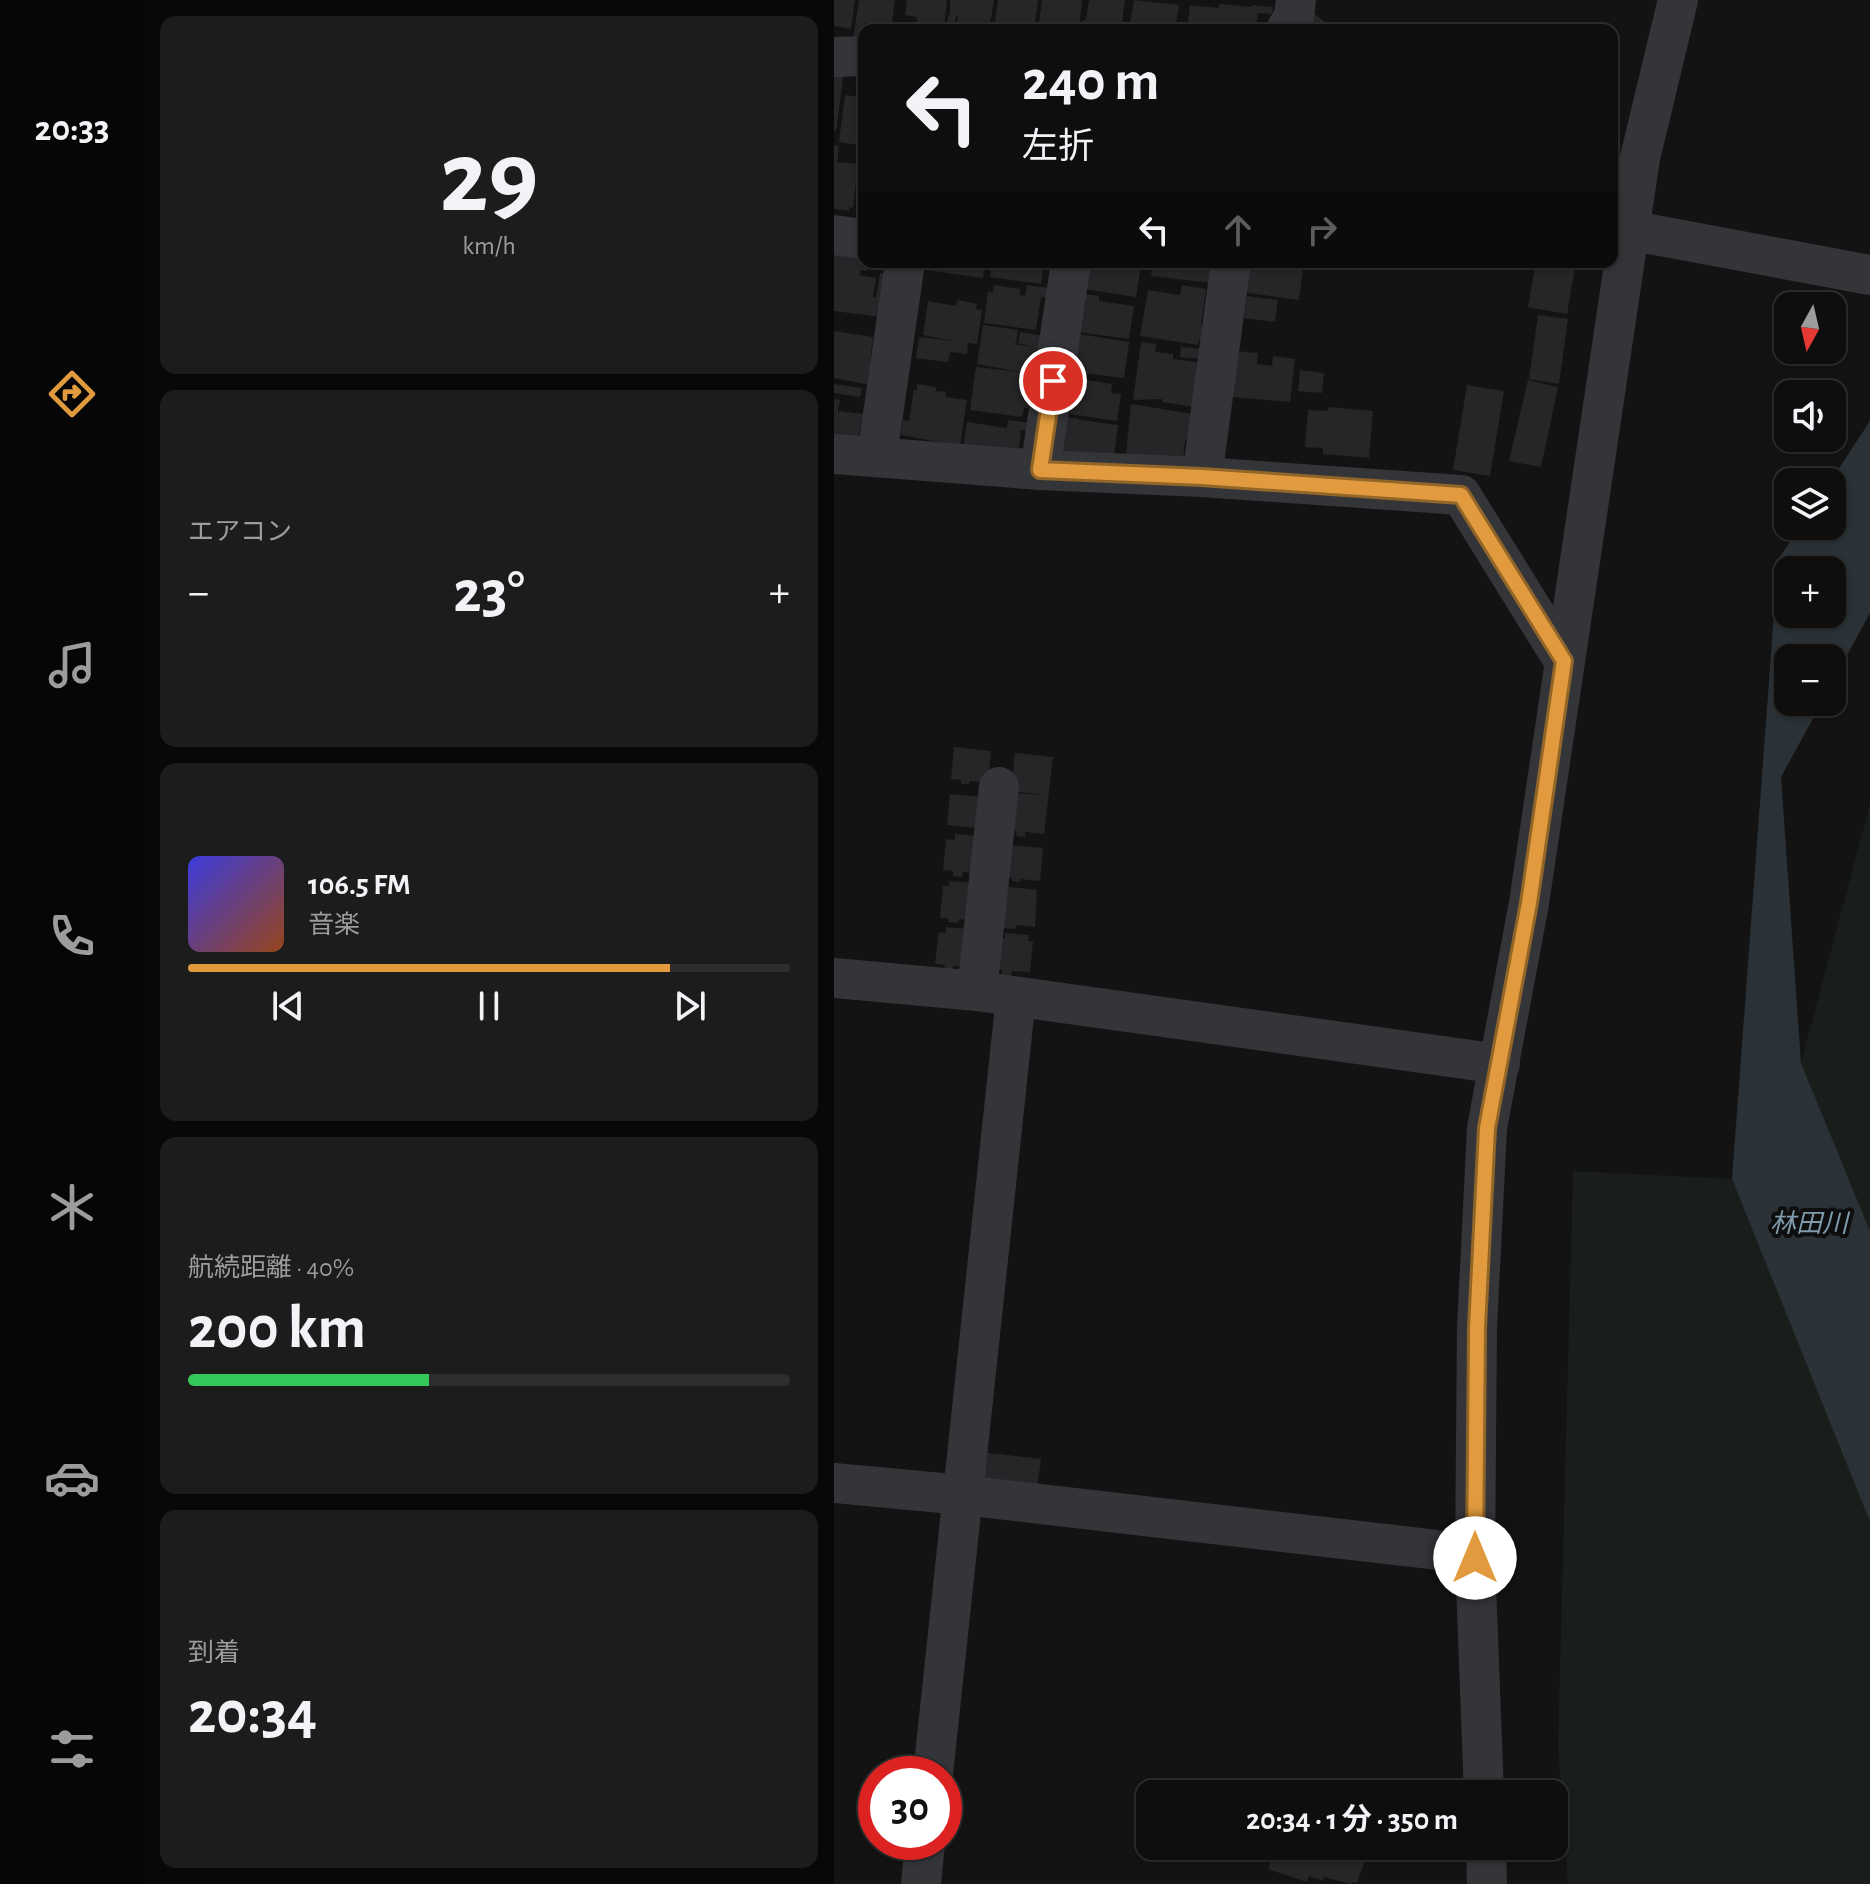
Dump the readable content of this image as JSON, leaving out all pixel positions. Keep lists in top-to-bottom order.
{
  "water": ["林田川"],
  "north": "bottom",
  "page": {
    "tabs": "20:33",
    "tile": [
      ["29", "km/h"],
      "エアコン",
      ["航続距離 · 40%", "200 km"],
      ["到着", "20:34"]
    ],
    "turn": ["240 m", "左折"],
    "map_buttons": ["+", "−"],
    "heat": ["−", "23°", "+"],
    "song": ["106.5 FM", "音楽"],
    "limit": "30",
    "trip": "20:34 · 1 分 · 350 m"
  }
}
